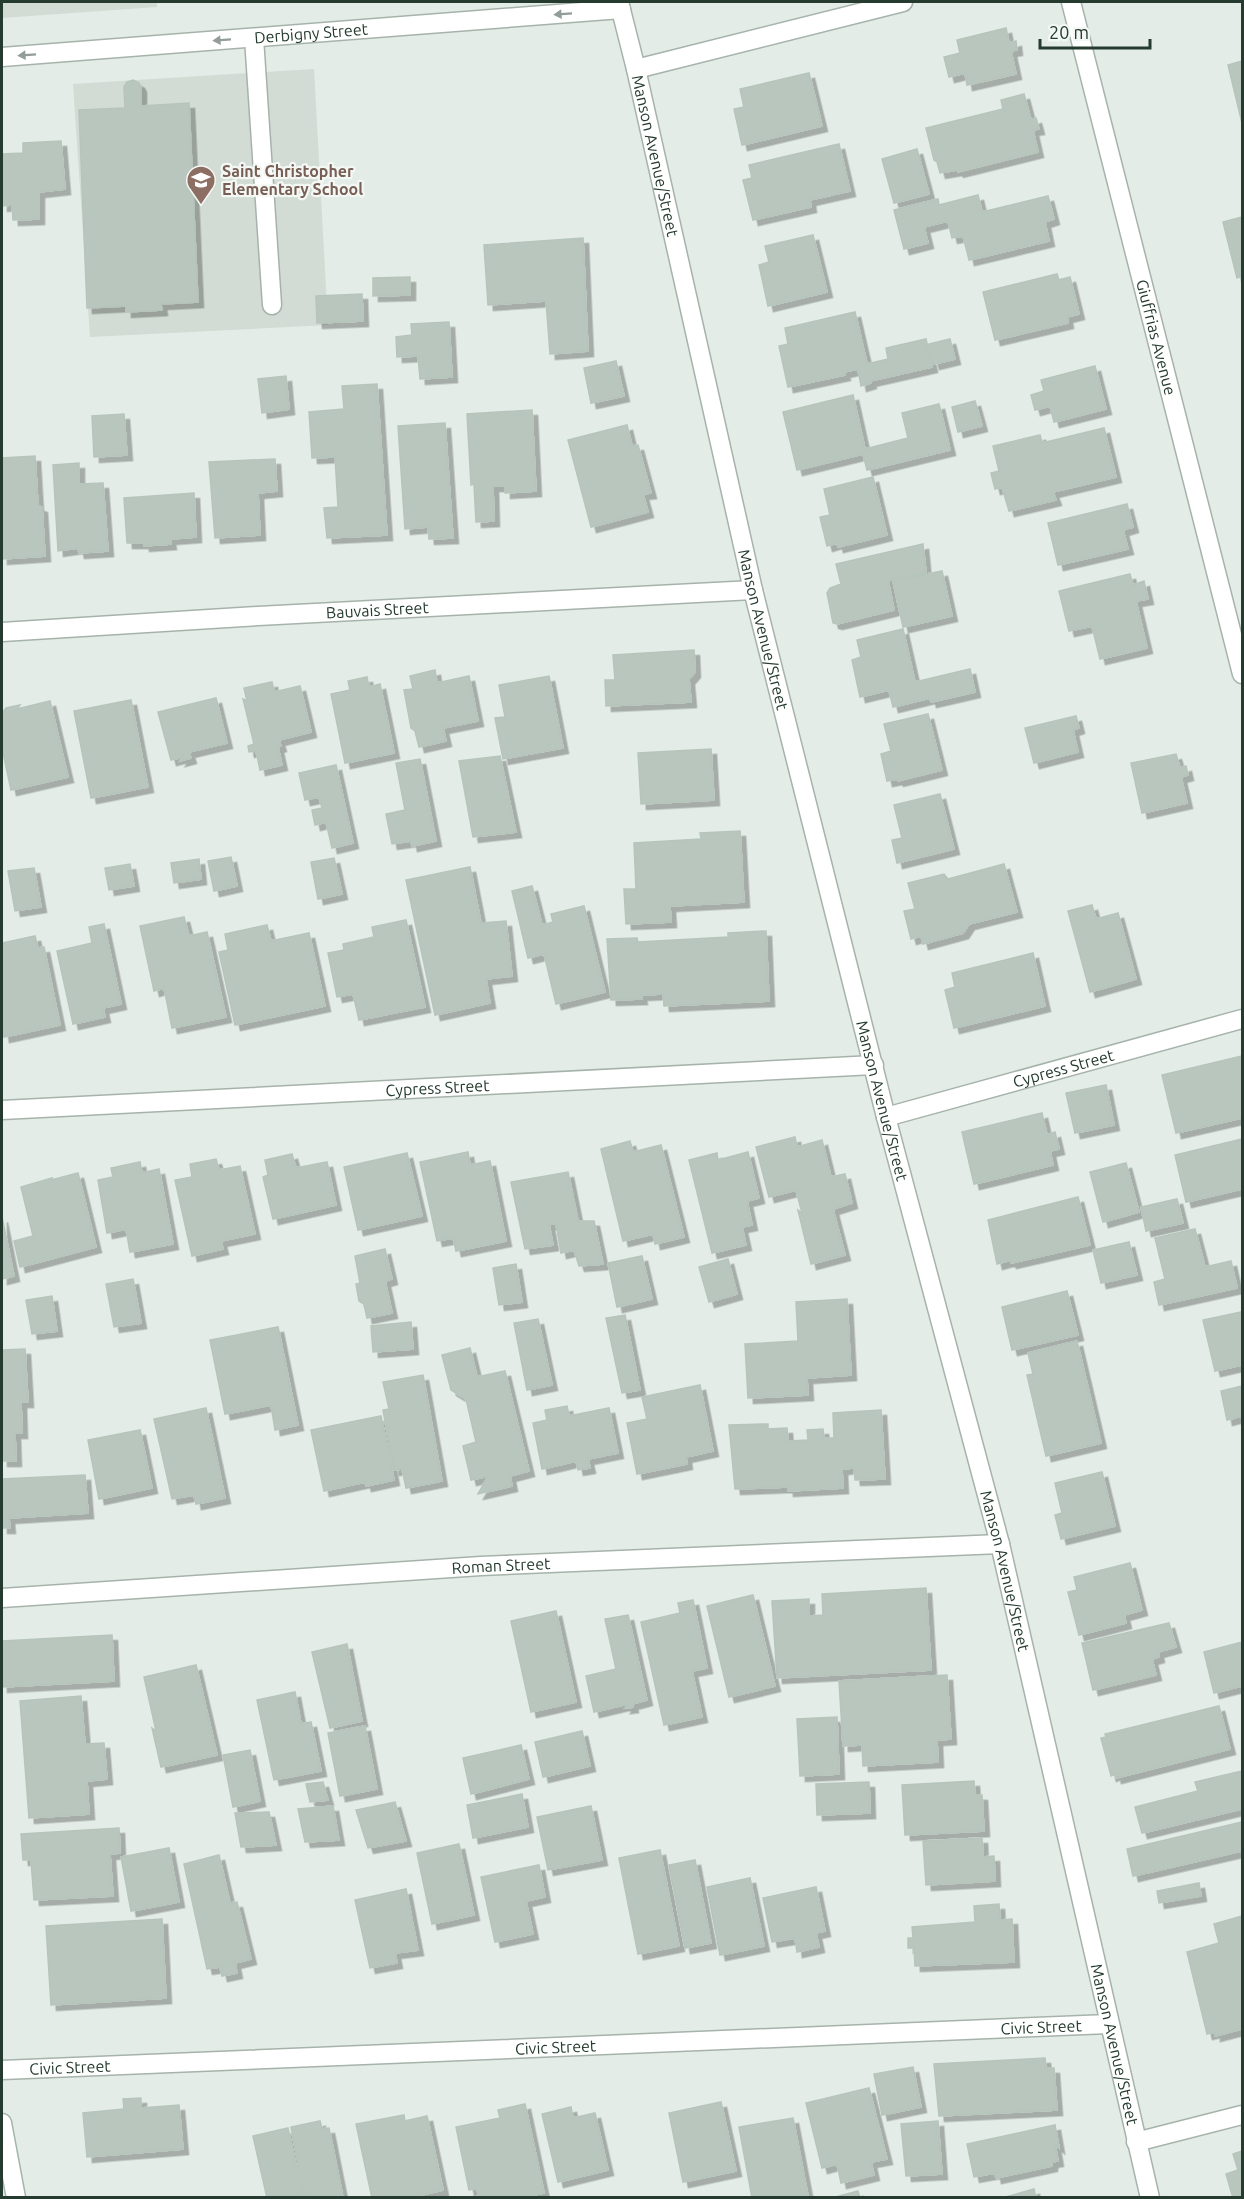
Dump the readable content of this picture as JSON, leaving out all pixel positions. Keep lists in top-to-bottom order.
{
  "streets": {
    "street": [
      "Derbigny Street",
      "Manson Avenue/Street",
      "Giuffrias Avenue",
      "Bauvais Street",
      "Cypress Street",
      "Roman Street",
      "Civic Street"
    ]
  },
  "crossings": [
    ["Derbigny Street", "Manson Avenue/Street"],
    ["Manson Avenue/Street", "Bauvais Street"],
    ["Manson Avenue/Street", "Cypress Street"],
    ["Manson Avenue/Street", "Roman Street"],
    ["Manson Avenue/Street", "Civic Street"]
  ],
  "one_way": ["Derbigny Street"],
  "places": {
    "school or university": ["Saint Christopher Elementary School"]
  },
  "scale_bar": "20 m"
}
